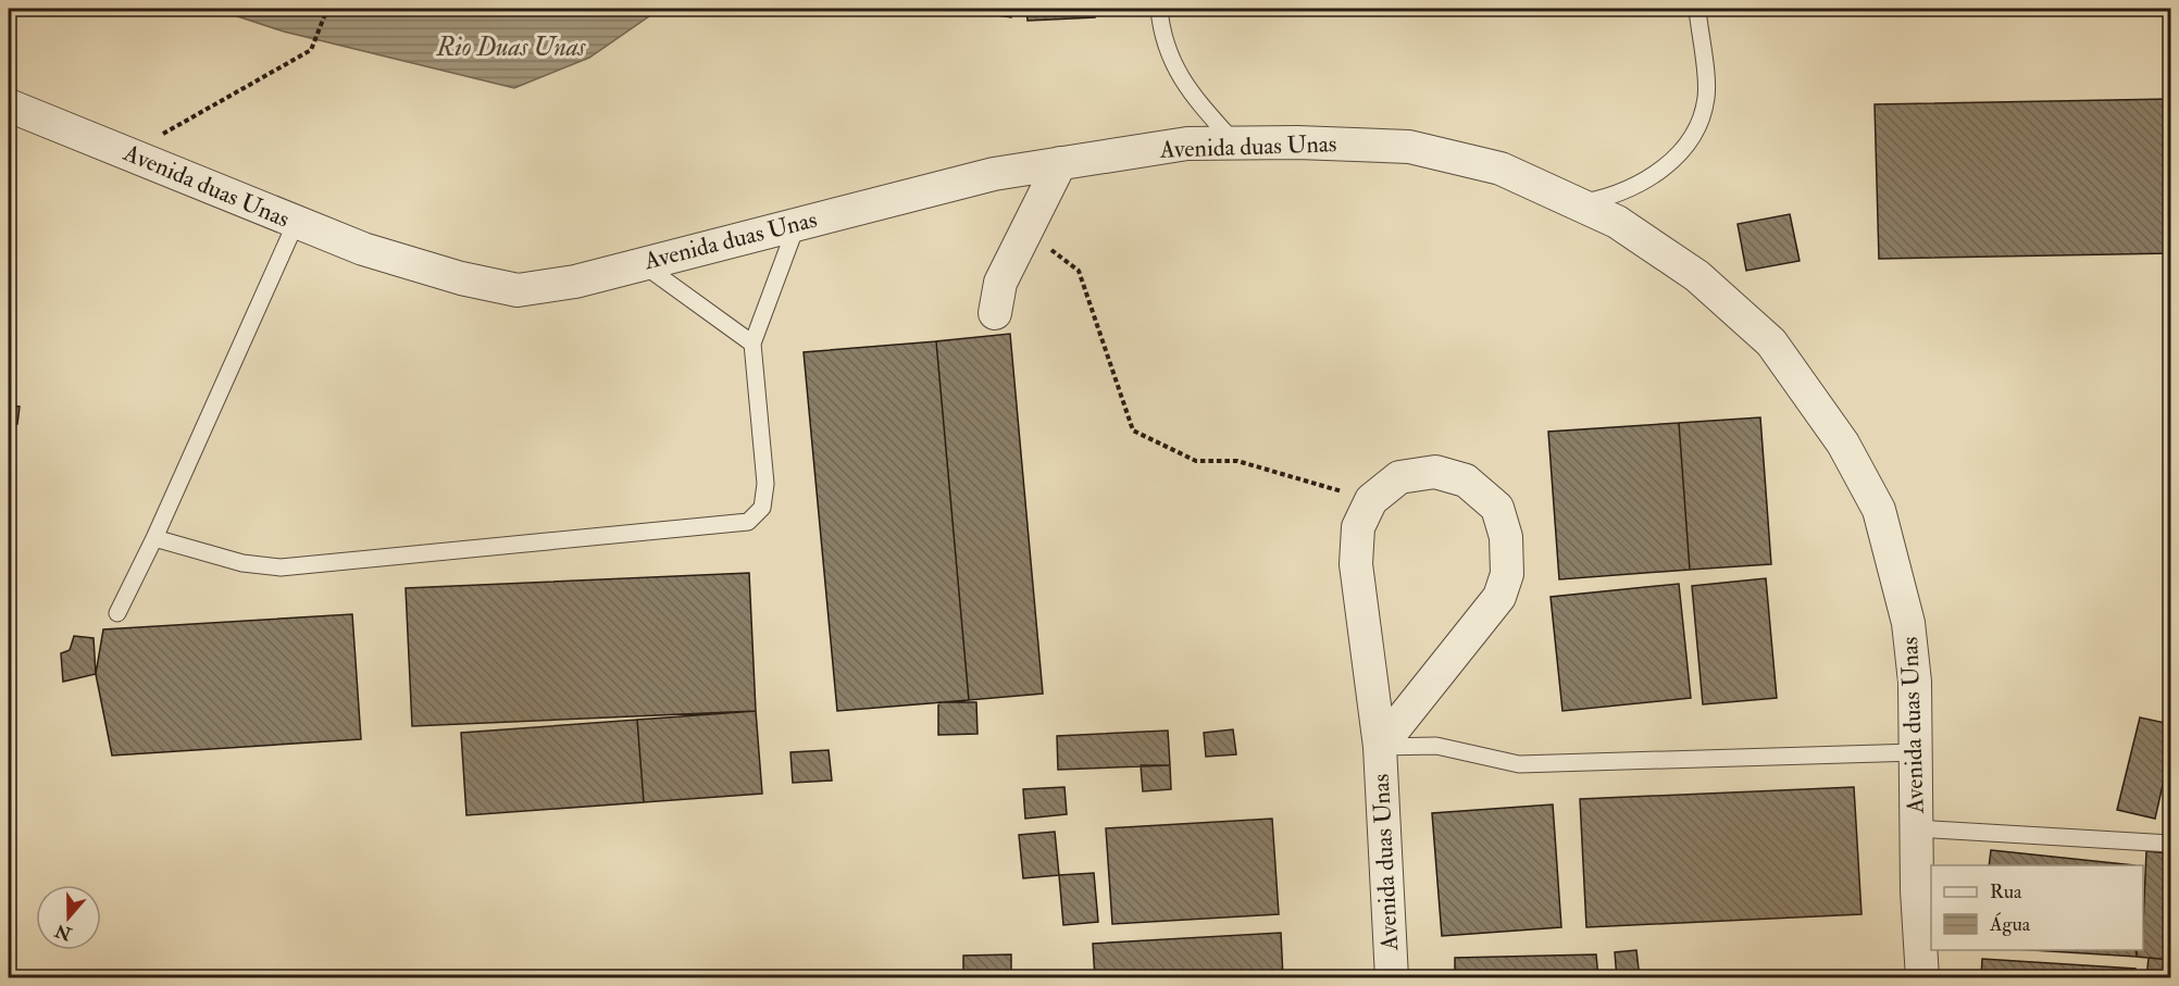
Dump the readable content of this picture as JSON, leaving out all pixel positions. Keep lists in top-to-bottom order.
{
  "streets": {
    "street": ["Avenida duas Unas"]
  },
  "water": ["Rio Duas Unas"],
  "legend": ["Rua", "Água"],
  "north": "bottom"
}
